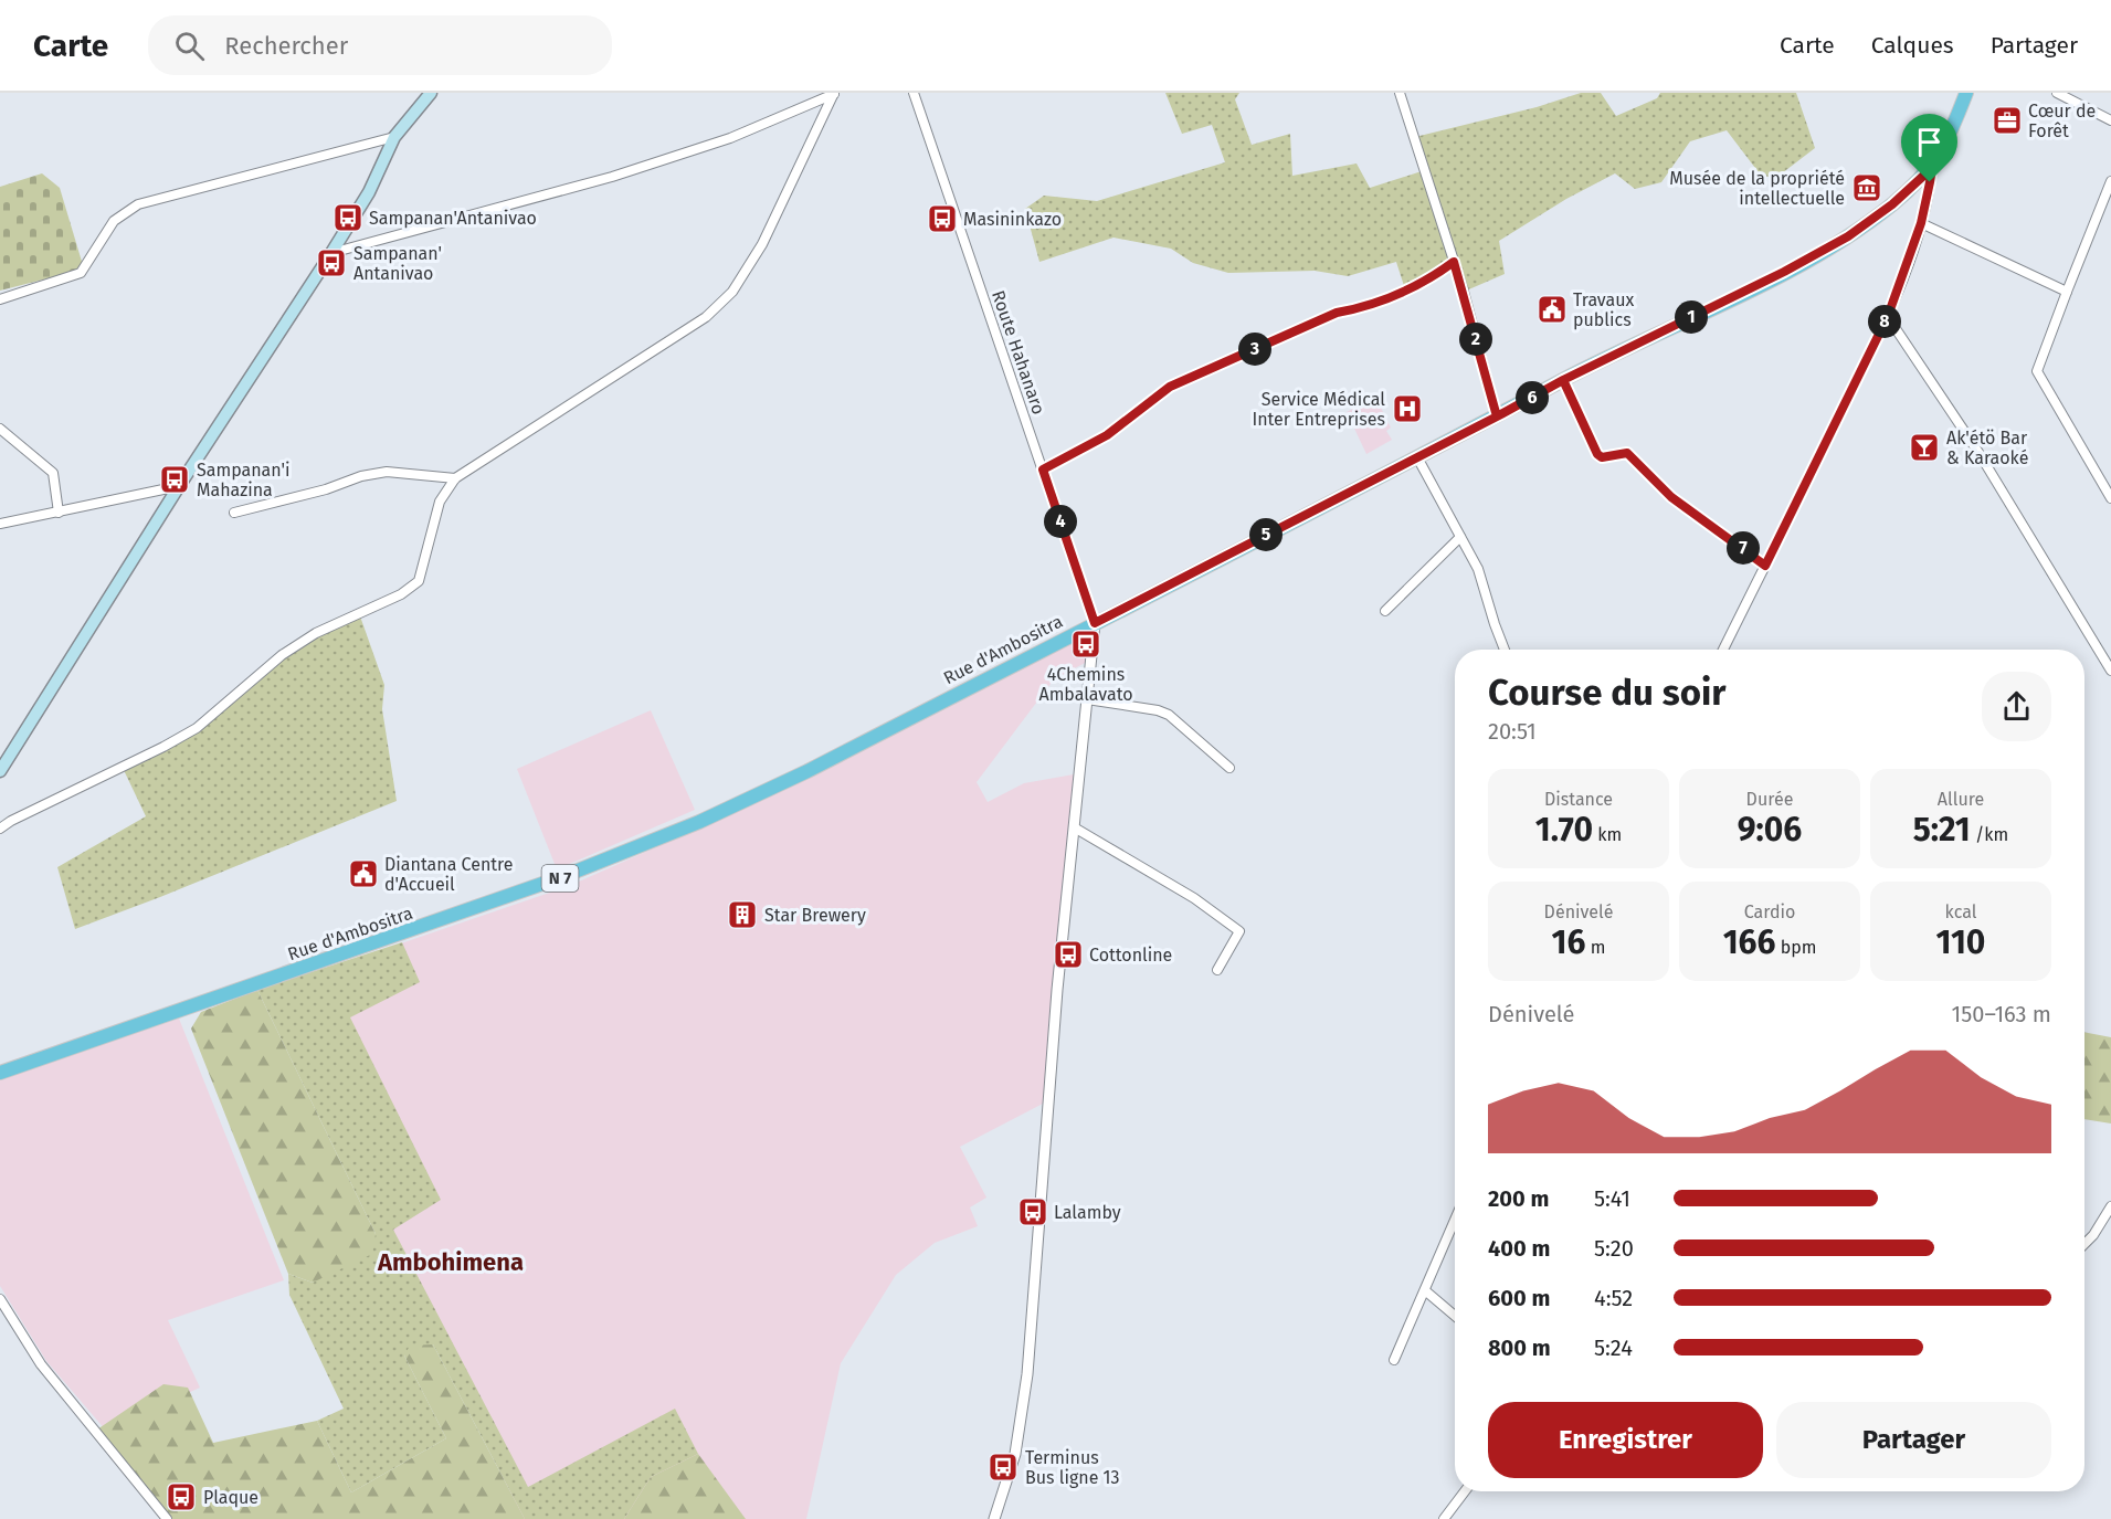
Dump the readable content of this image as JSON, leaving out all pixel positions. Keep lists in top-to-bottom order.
{
  "streets": {
    "main road": ["Rue d'Ambositra", "N 7"],
    "street": ["Route Hahanaro"]
  },
  "crossings": [
    ["Route Hahanaro", "Rue d'Ambositra"]
  ],
  "districts": ["Ambohimena"],
  "places": {
    "office": ["Cœur de Forêt"],
    "museum": ["Musée de la propriété intellectuelle"],
    "bus stop": [
      "Sampanan'Antanivao",
      "Masininkazo",
      "Sampanan' Antanivao",
      "Sampanan'i Mahazina",
      "4Chemins Ambalavato",
      "Cottonline",
      "Lalamby",
      "Terminus Bus ligne 13",
      "Plaque"
    ],
    "public building": ["Travaux publics", "Diantana Centre d'Accueil"],
    "hospital": ["Service Médical Inter Entreprises"],
    "bar": ["Ak'étö Bar & Karaoké"],
    "building": ["Star Brewery"]
  },
  "page": {
    "header": "Carte",
    "search": "Rechercher",
    "nav": ["Carte", "Calques", "Partager"],
    "pins": [
      "1",
      "8",
      "2",
      "3",
      "6",
      "4",
      "5",
      "7"
    ],
    "heading": ["Course du soir", "20:51"],
    "stats": [
      ["Distance", "1.70 km"],
      ["Durée", "9:06"],
      ["Allure", "5:21 /km"],
      ["Dénivelé", "16 m"],
      ["Cardio", "166 bpm"],
      ["kcal", "110"]
    ],
    "chart": ["Dénivelé", "150–163 m"],
    "list": [
      {
        "name": "200 m",
        "note": "5:41"
      },
      {
        "name": "400 m",
        "note": "5:20"
      },
      {
        "name": "600 m",
        "note": "4:52"
      },
      {
        "name": "800 m",
        "note": "5:24"
      }
    ],
    "buttons": ["Enregistrer", "Partager"]
  }
}
